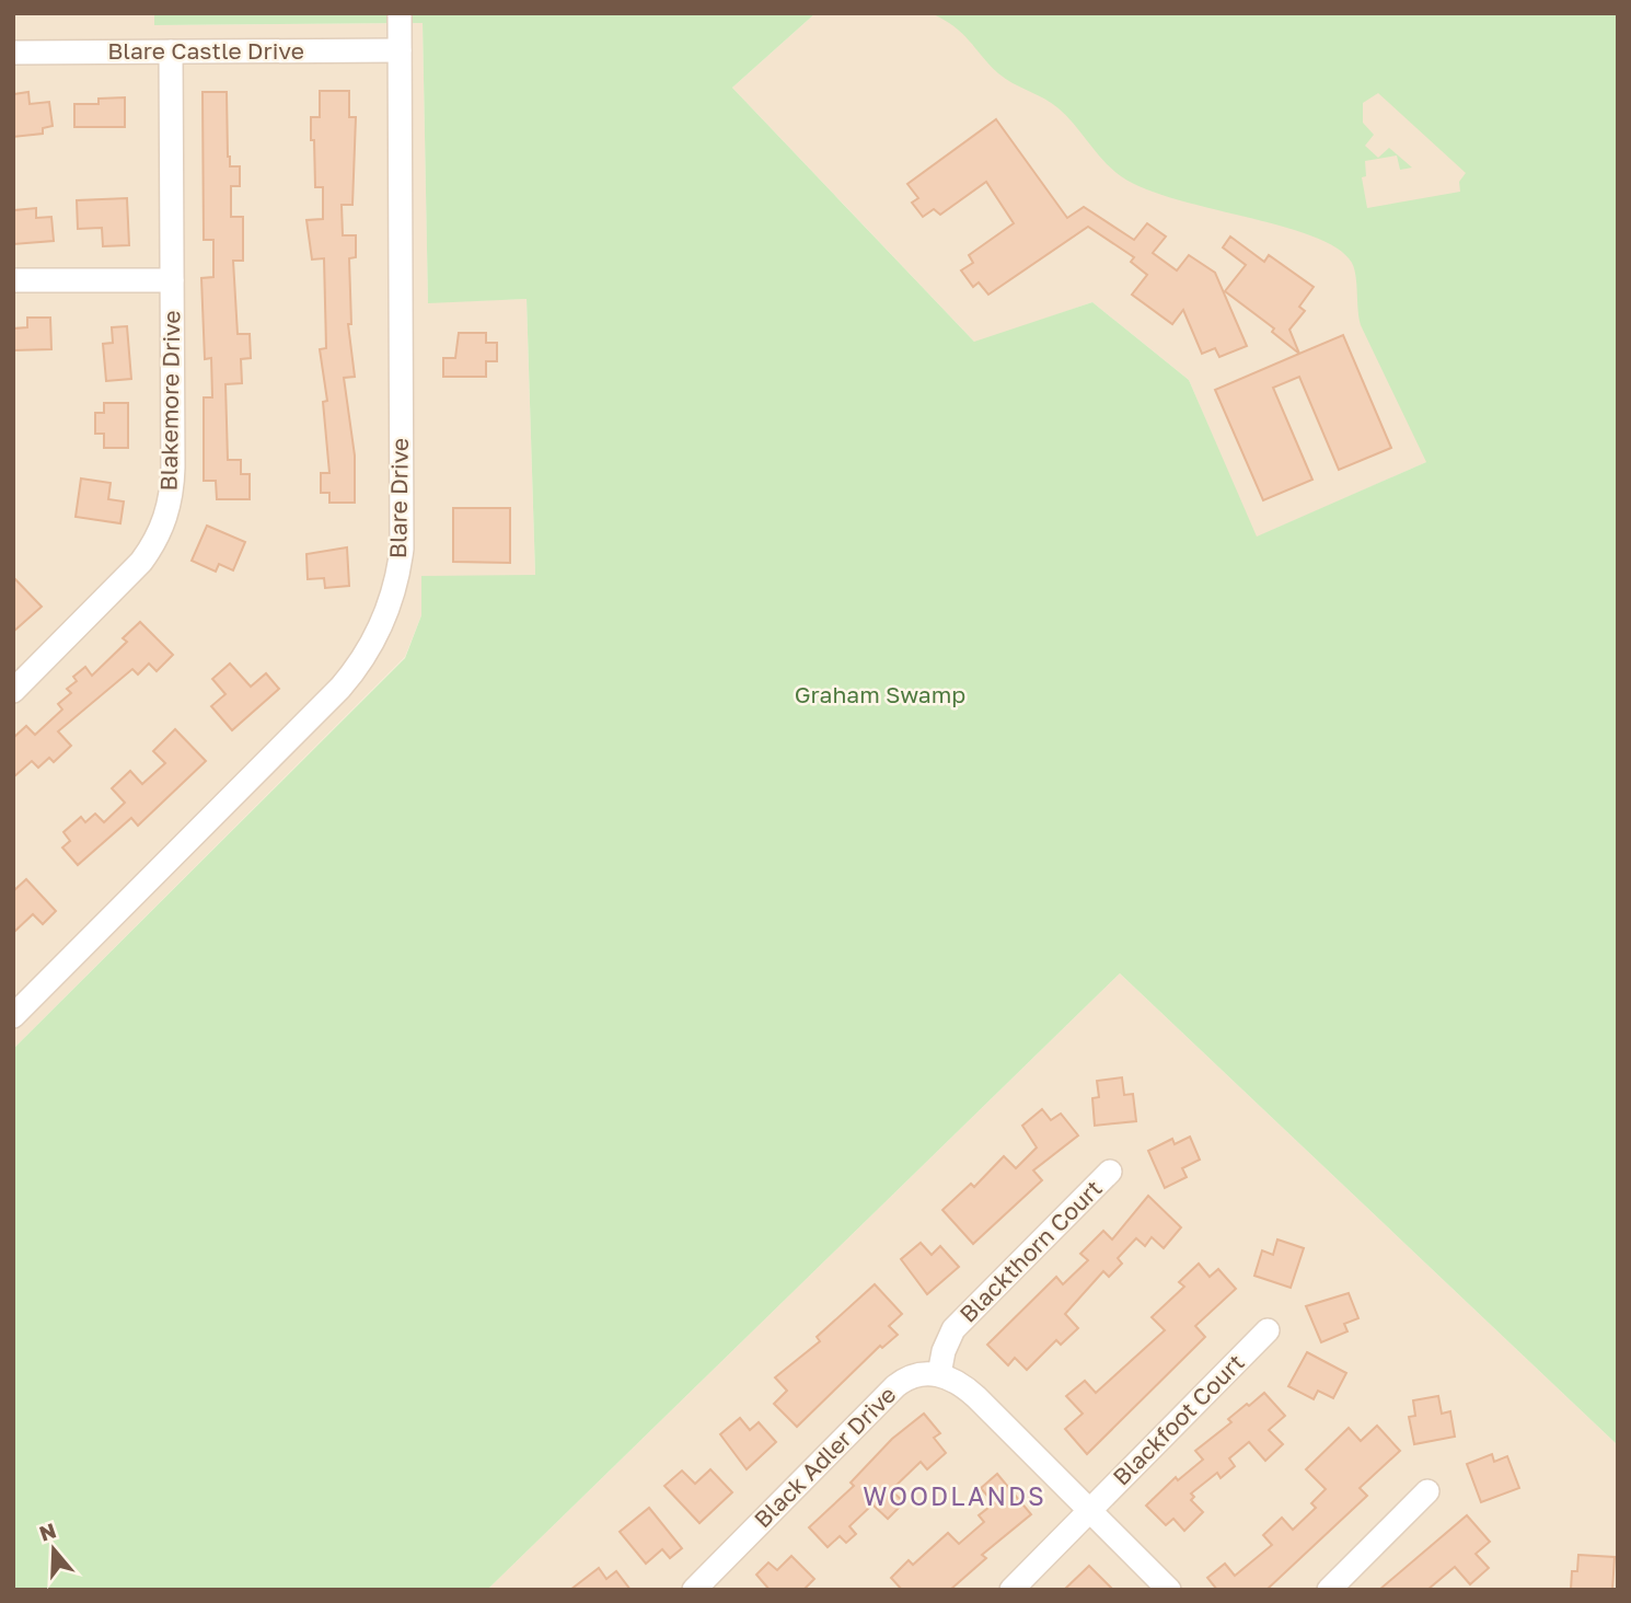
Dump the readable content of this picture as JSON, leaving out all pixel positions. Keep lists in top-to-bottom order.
{
  "streets": {
    "street": [
      "Blare Castle Drive",
      "Blakemore Drive",
      "Blare Drive",
      "Blackthorn Court",
      "Blackfoot Court",
      "Black Adler Drive"
    ]
  },
  "crossings": [
    ["Blare Castle Drive", "Blakemore Drive"],
    ["Blare Castle Drive", "Blare Drive"],
    ["Blackthorn Court", "Black Adler Drive"]
  ],
  "districts": ["WOODLANDS"],
  "parks": ["Graham Swamp"],
  "north": "top"
}
